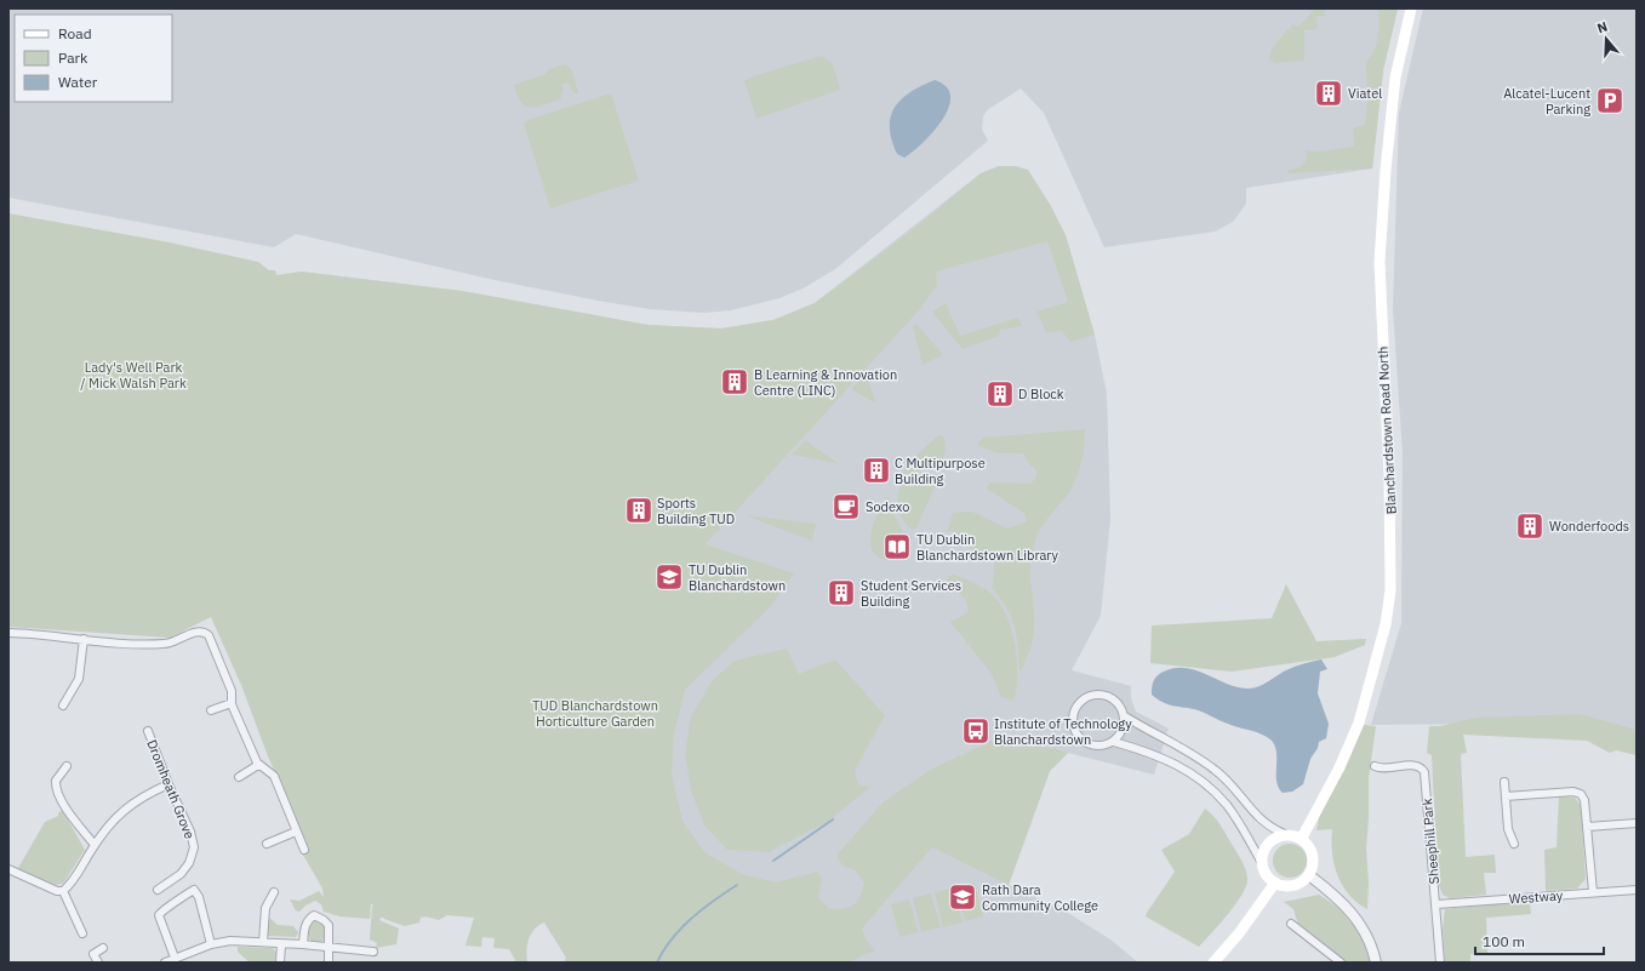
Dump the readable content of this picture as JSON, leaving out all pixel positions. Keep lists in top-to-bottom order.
{
  "streets": {
    "main road": ["Blanchardstown Road North"],
    "street": ["Dromheath Grove", "Sheephill Park", "Westway"]
  },
  "crossings": [
    ["Sheephill Park", "Westway"]
  ],
  "parks": ["Lady's Well Park / Mick Walsh Park", "TUD Blanchardstown Horticulture Garden"],
  "places": {
    "building": [
      "Viatel",
      "B Learning & Innovation Centre (LINC)",
      "D Block",
      "C Multipurpose Building",
      "Sports Building TUD",
      "Wonderfoods",
      "Student Services Building"
    ],
    "parking": ["Alcatel-Lucent Parking"],
    "cafe": ["Sodexo"],
    "library": ["TU Dublin Blanchardstown Library"],
    "school or university": ["TU Dublin Blanchardstown", "Rath Dara Community College"],
    "bus stop": ["Institute of Technology Blanchardstown"]
  },
  "legend": ["Road", "Park", "Water"],
  "scale_bar": "100 m",
  "north": "top"
}
